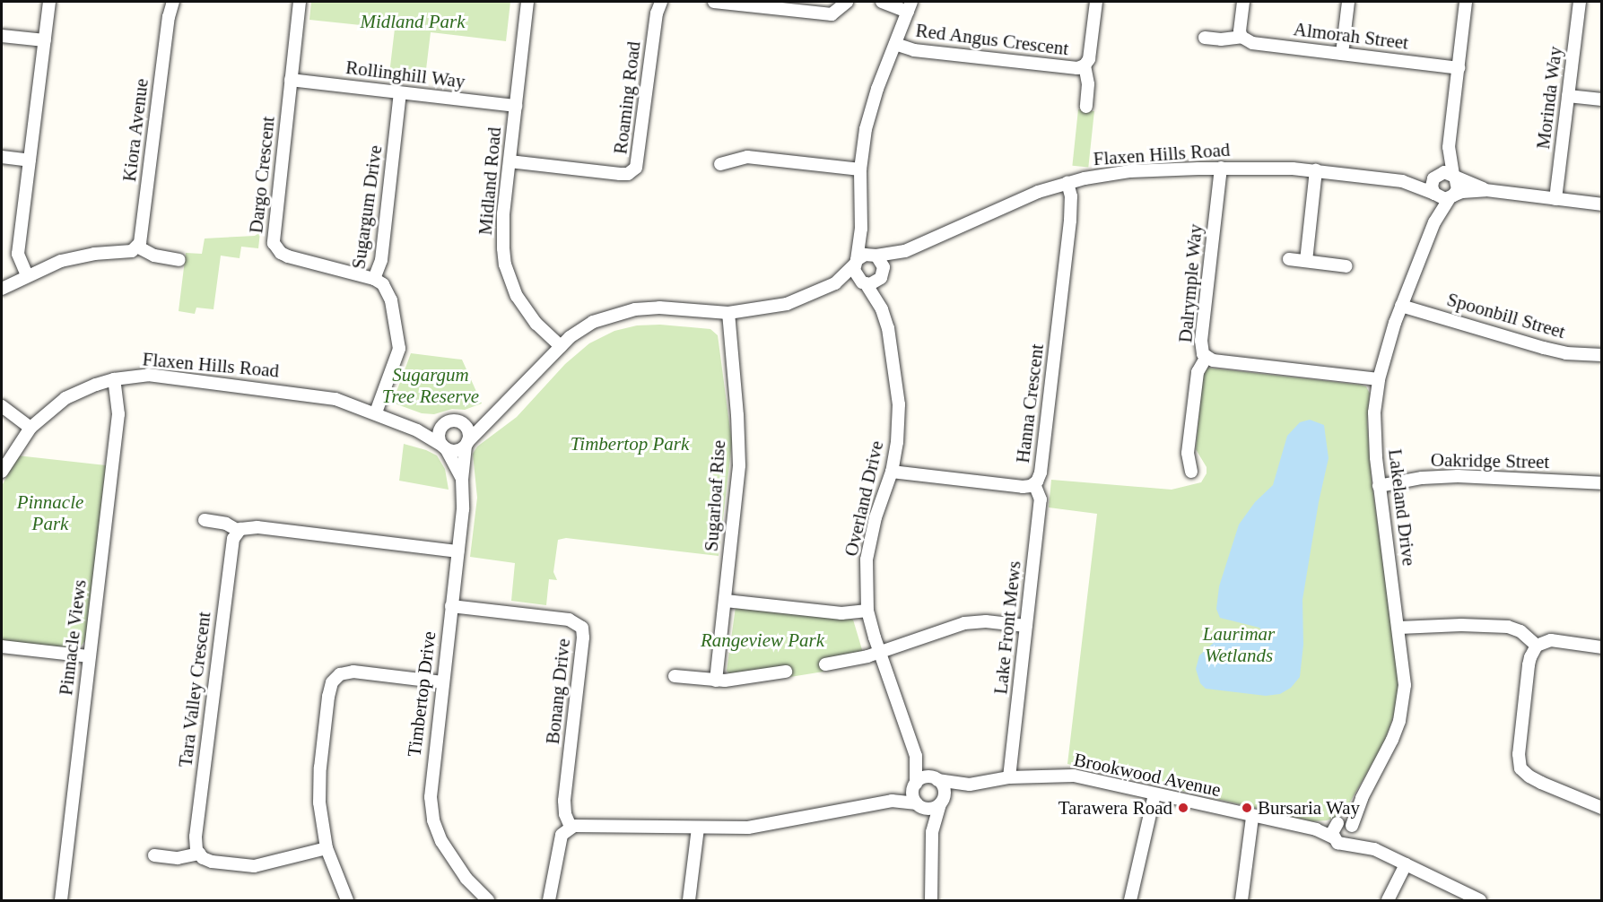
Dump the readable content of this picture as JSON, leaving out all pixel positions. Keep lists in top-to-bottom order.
{
  "streets": {
    "street": [
      "Almorah Street",
      "Red Angus Crescent",
      "Rollinghill Way",
      "Roaming Road",
      "Morinda Way",
      "Kiora Avenue",
      "Flaxen Hills Road",
      "Dargo Crescent",
      "Midland Road",
      "Sugargum Drive",
      "Dalrymple Way",
      "Spoonbill Street",
      "Hanna Crescent",
      "Oakridge Street",
      "Sugarloaf Rise",
      "Overland Drive",
      "Lakeland Drive",
      "Lake Front Mews",
      "Pinnacle Views",
      "Tara Valley Crescent",
      "Bonang Drive",
      "Timbertop Drive",
      "Brookwood Avenue"
    ]
  },
  "crossings": [
    ["Rollinghill Way", "Dargo Crescent"],
    ["Rollinghill Way", "Midland Road"],
    ["Rollinghill Way", "Sugargum Drive"],
    ["Roaming Road", "Midland Road"],
    ["Flaxen Hills Road", "Sugargum Drive"],
    ["Flaxen Hills Road", "Dalrymple Way"],
    ["Flaxen Hills Road", "Hanna Crescent"],
    ["Flaxen Hills Road", "Overland Drive"],
    ["Flaxen Hills Road", "Lakeland Drive"],
    ["Flaxen Hills Road", "Pinnacle Views"],
    ["Flaxen Hills Road", "Timbertop Drive"],
    ["Dargo Crescent", "Sugargum Drive"],
    ["Dalrymple Way", "Lakeland Drive"],
    ["Spoonbill Street", "Lakeland Drive"],
    ["Hanna Crescent", "Overland Drive"],
    ["Hanna Crescent", "Lake Front Mews"],
    ["Oakridge Street", "Lakeland Drive"],
    ["Overland Drive", "Brookwood Avenue"],
    ["Lakeland Drive", "Brookwood Avenue"],
    ["Lake Front Mews", "Brookwood Avenue"],
    ["Bonang Drive", "Timbertop Drive"]
  ],
  "parks": [
    "Midland Park",
    "Sugargum Tree Reserve",
    "Timbertop Park",
    "Pinnacle Park",
    "Laurimar Wetlands",
    "Rangeview Park"
  ],
  "places": ["Tarawera Road", "Bursaria Way"]
}
